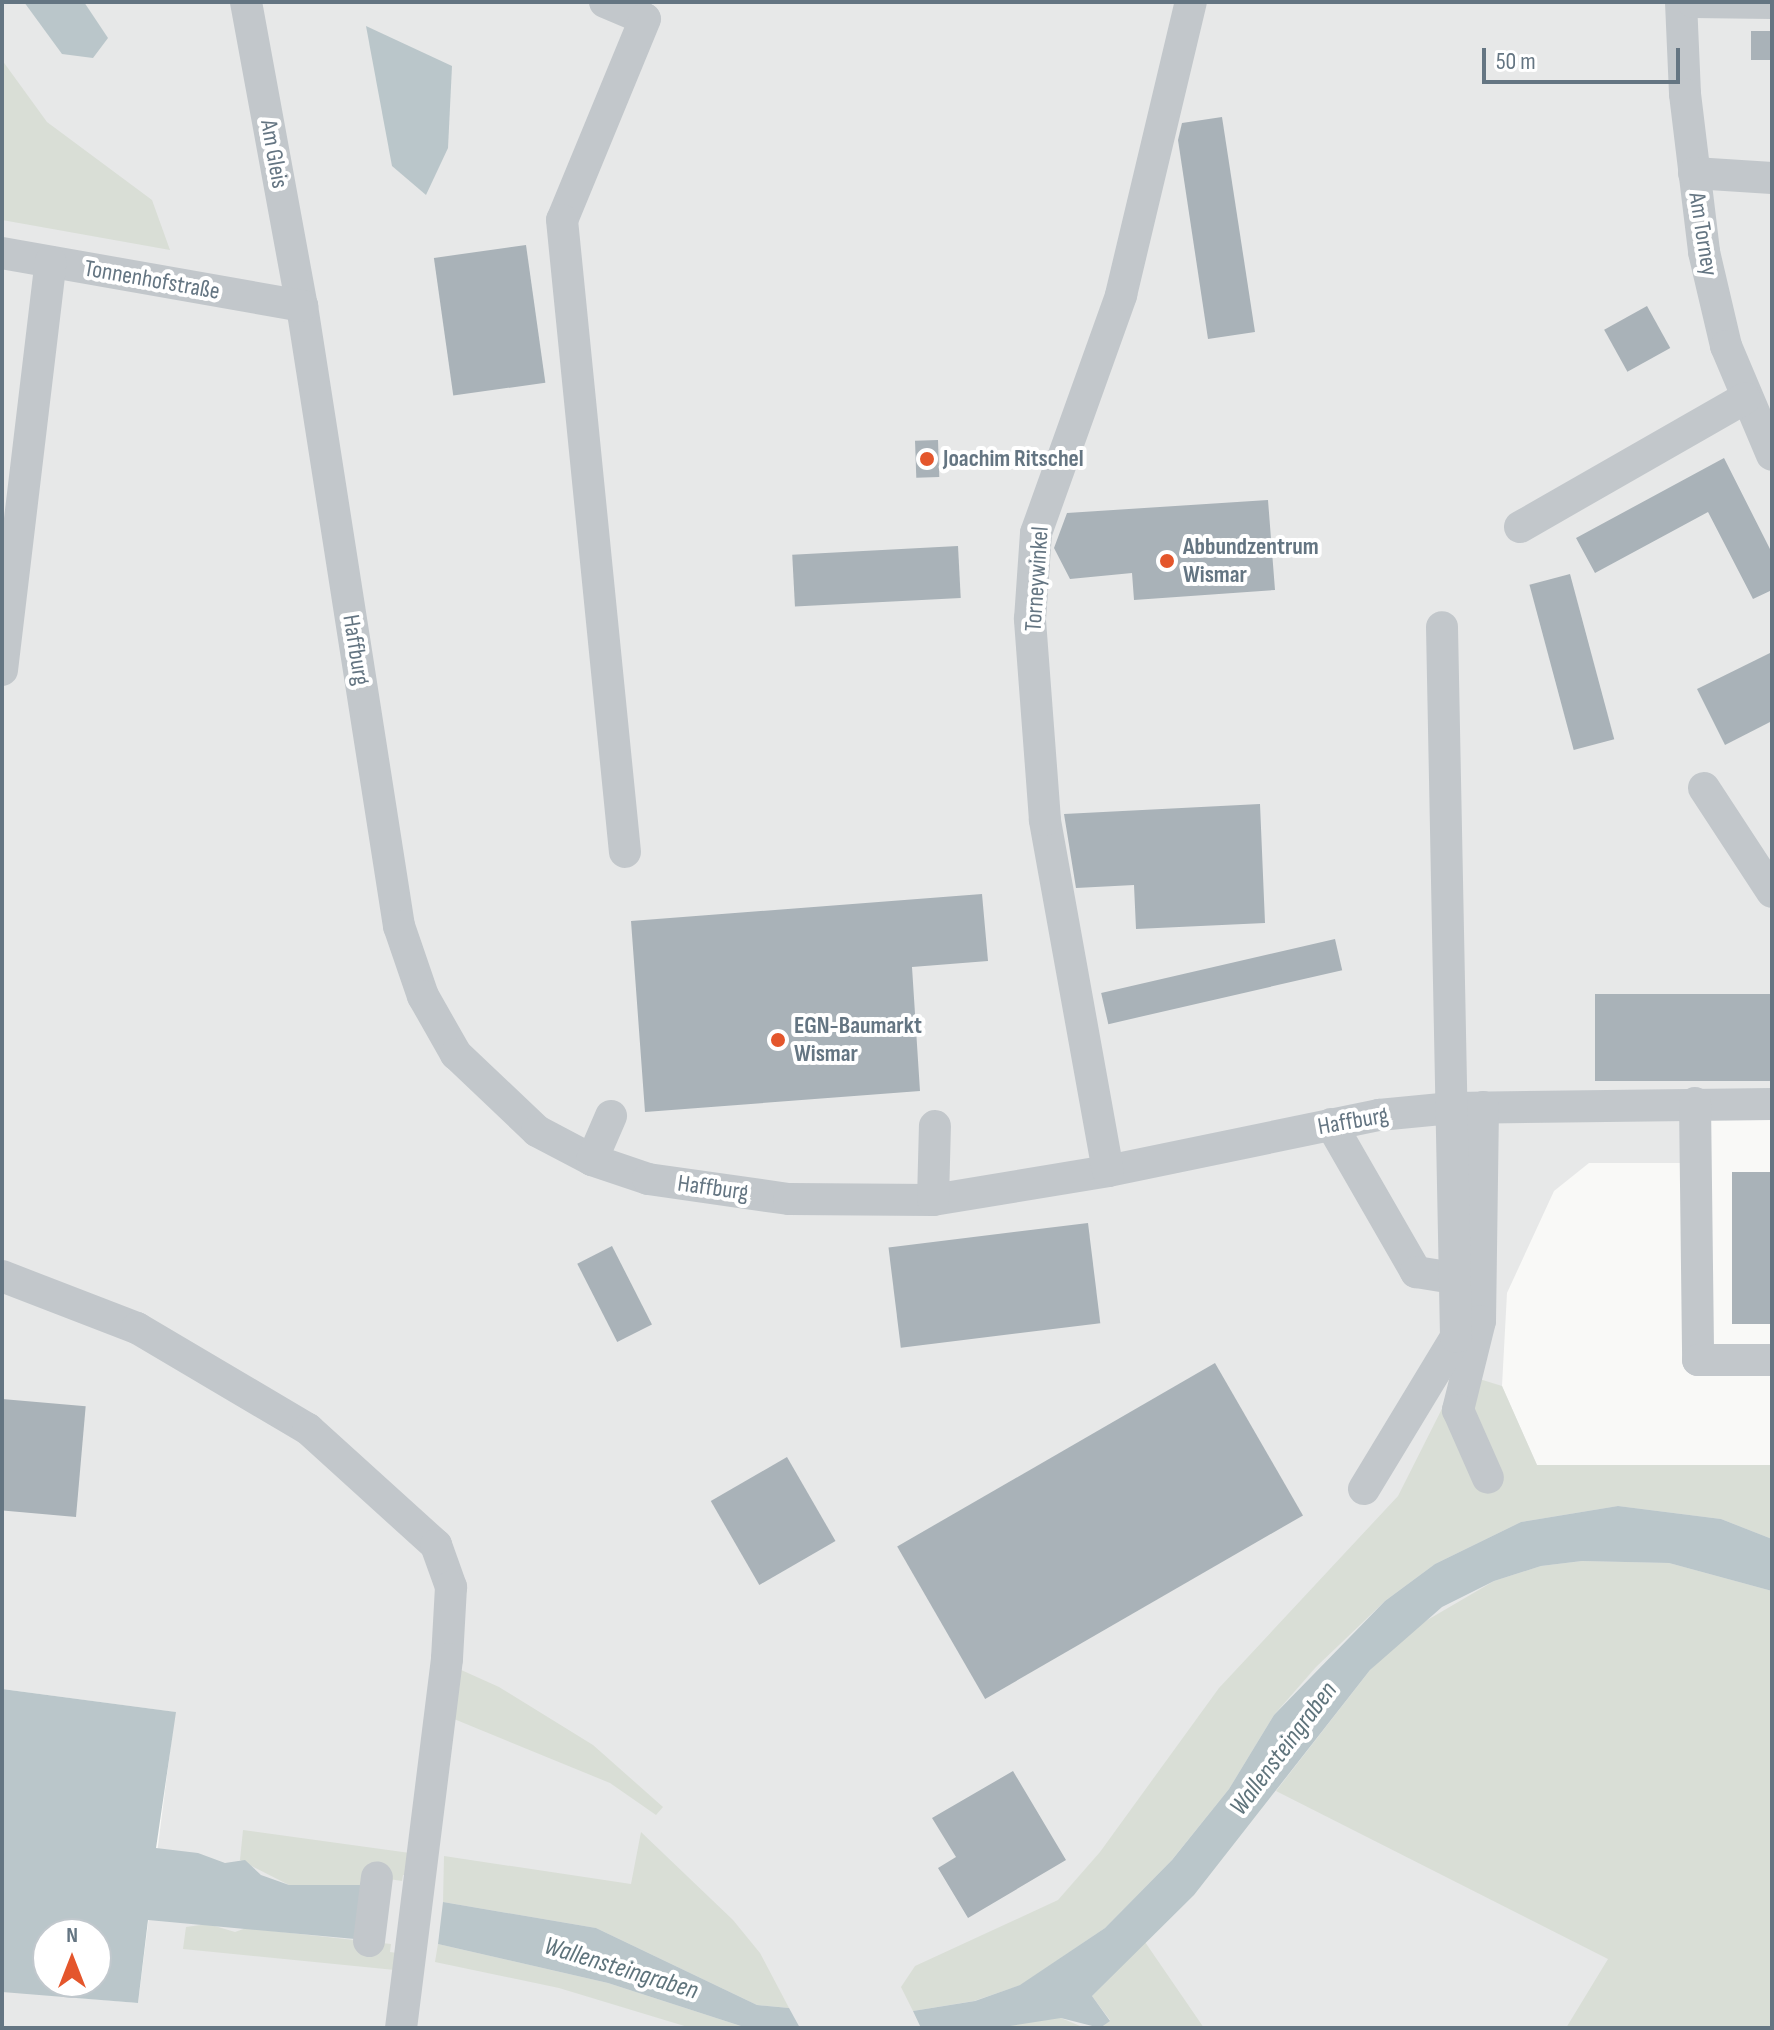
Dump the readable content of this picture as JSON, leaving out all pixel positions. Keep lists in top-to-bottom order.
{
  "streets": {
    "street": [
      "Am Gleis",
      "Am Torney",
      "Tonnenhofstraße",
      "Torneywinkel",
      "Haffburg"
    ]
  },
  "crossings": [
    ["Am Gleis", "Tonnenhofstraße"],
    ["Am Gleis", "Haffburg"],
    ["Tonnenhofstraße", "Haffburg"],
    ["Torneywinkel", "Haffburg"]
  ],
  "water": ["Wallensteingraben"],
  "places": ["Joachim Ritschel", "Abbundzentrum Wismar", "EGN-Baumarkt Wismar"],
  "scale_bar": "50 m",
  "north": "top"
}
